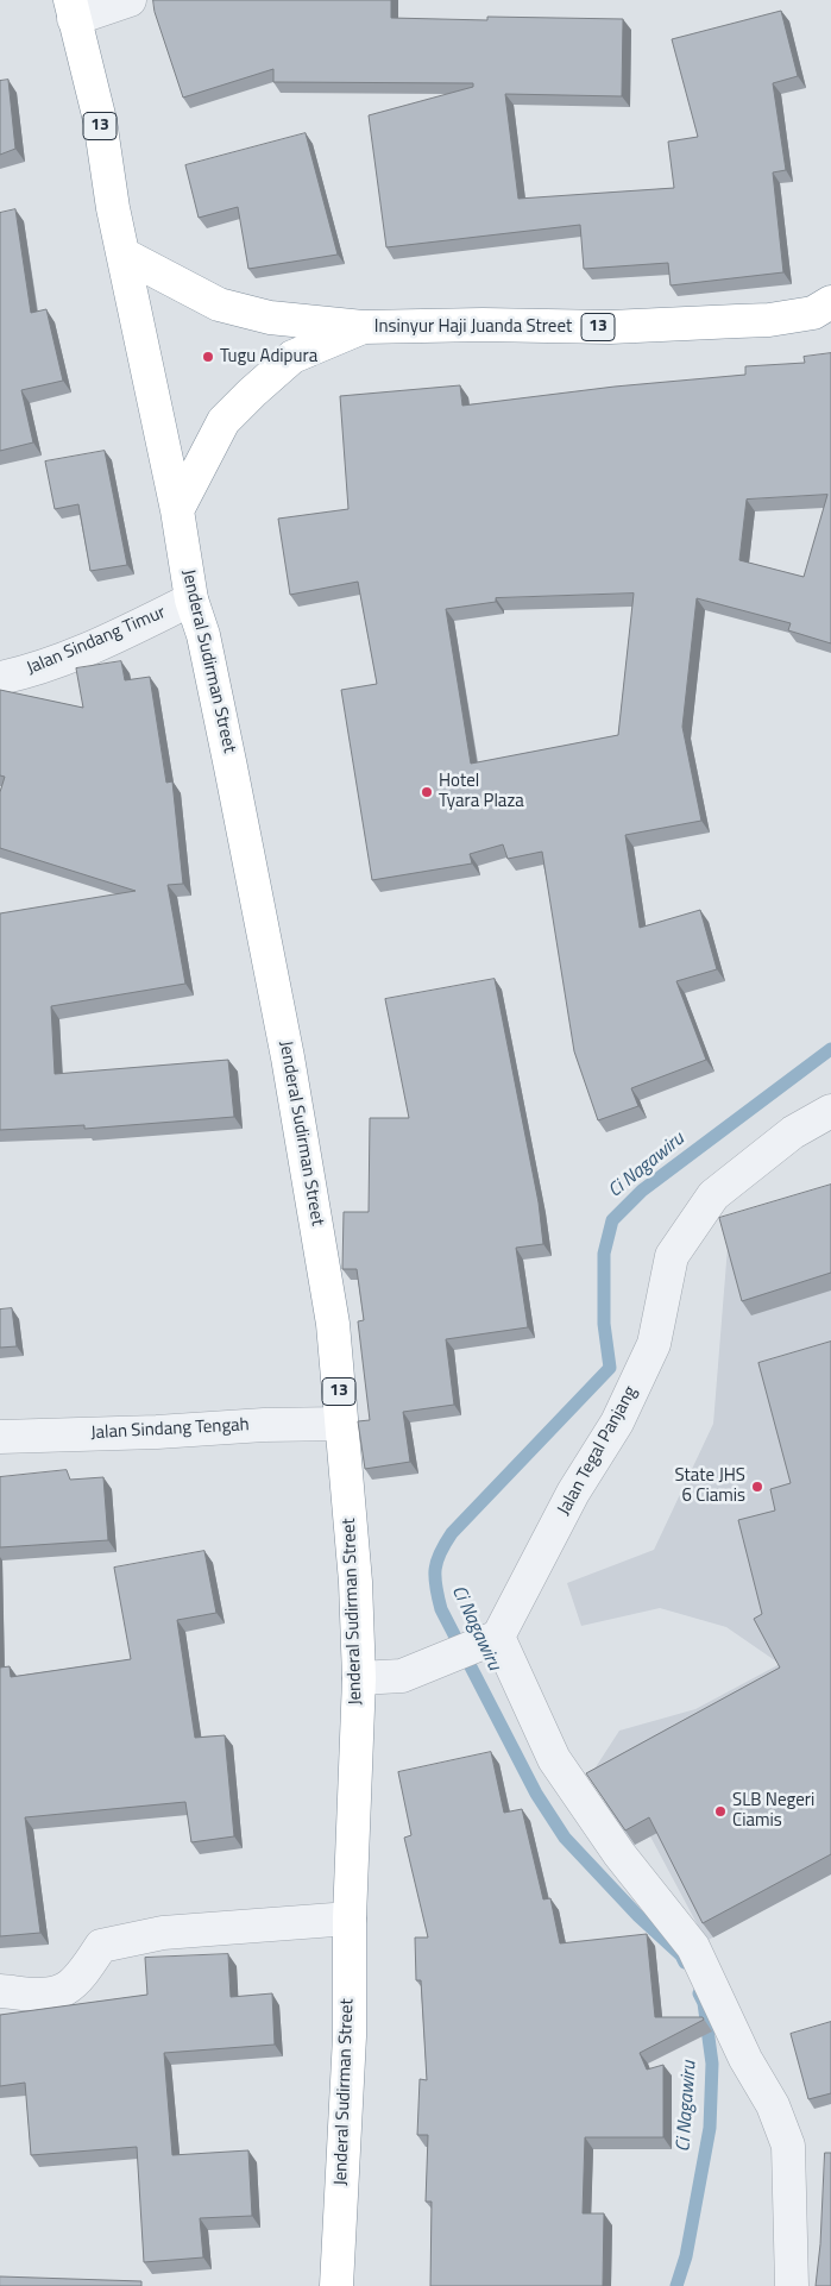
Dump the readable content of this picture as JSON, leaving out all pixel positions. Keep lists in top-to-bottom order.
{
  "streets": {
    "highway": ["13", "Insinyur Haji Juanda Street", "Jenderal Sudirman Street"],
    "street": ["Jalan Sindang Timur", "Jalan Sindang Tengah", "Jalan Tegal Panjang"]
  },
  "crossings": [
    ["13", "Insinyur Haji Juanda Street"],
    ["13", "Jenderal Sudirman Street"],
    ["Jalan Sindang Timur", "Jenderal Sudirman Street"],
    ["Jenderal Sudirman Street", "Jalan Sindang Tengah"]
  ],
  "water": ["Ci Nagawiru"],
  "places": [
    "Tugu Adipura",
    "Hotel Tyara Plaza",
    "State JHS 6 Ciamis",
    "SLB Negeri Ciamis"
  ]
}
